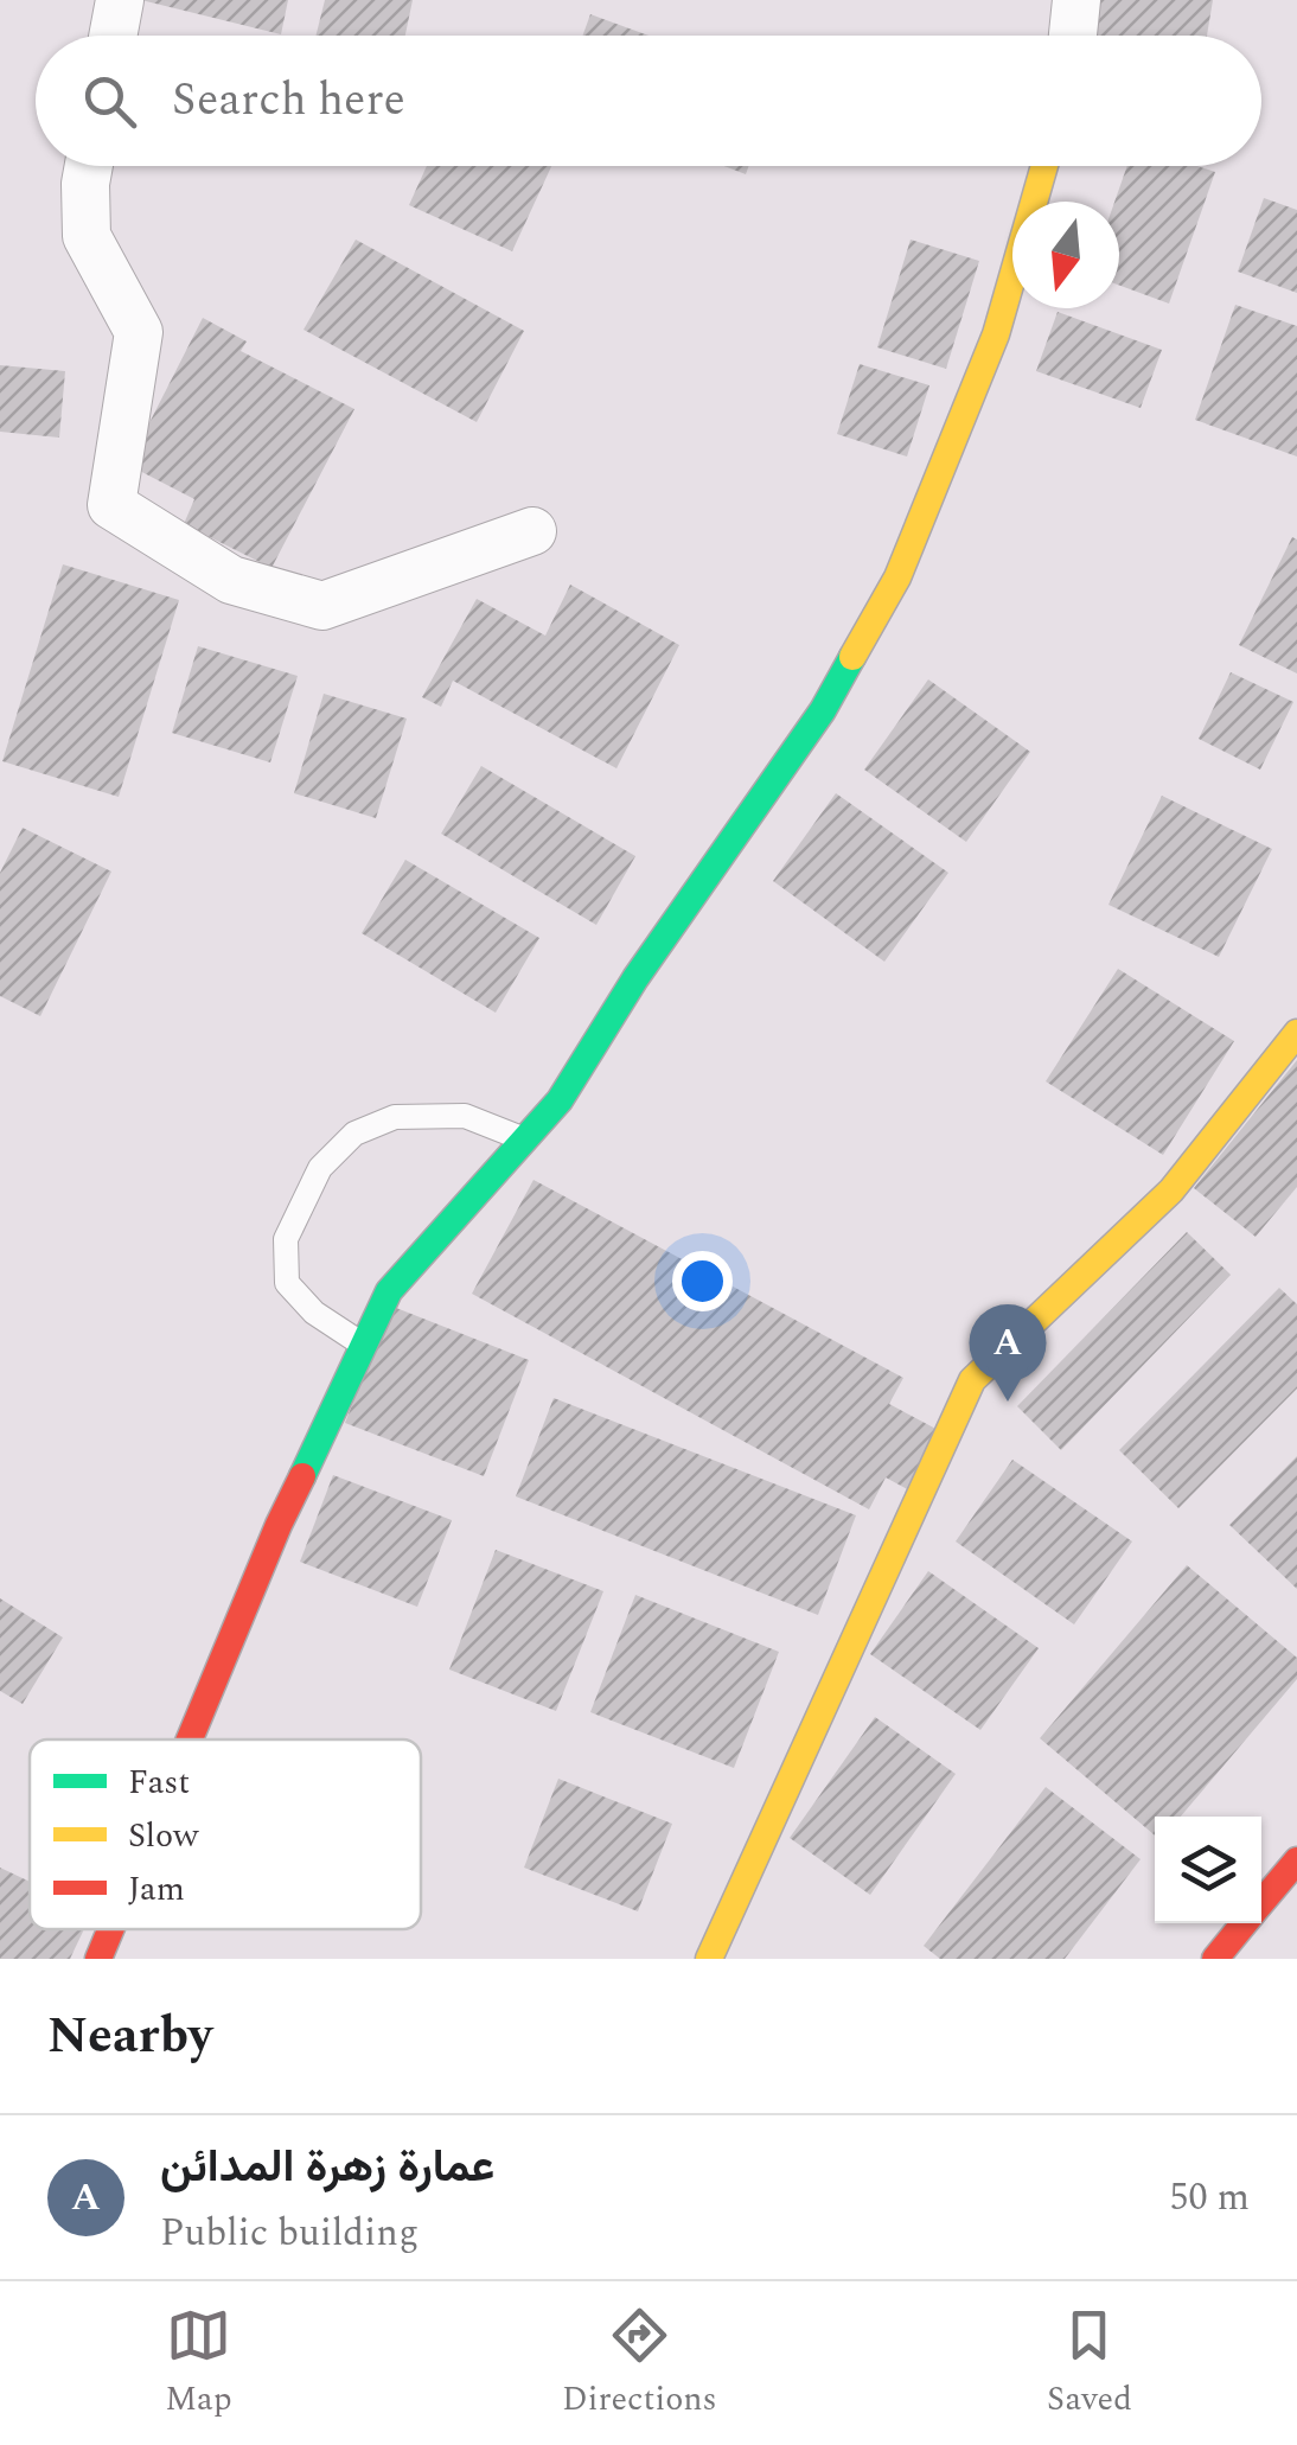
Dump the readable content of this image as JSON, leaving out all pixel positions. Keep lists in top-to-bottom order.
{
  "legend": ["Fast", "Slow", "Jam"],
  "north": "bottom",
  "page": {
    "search": "Search here",
    "pins": "A",
    "heading": "Nearby",
    "list": [
      {
        "mark": "A",
        "name": "عمارة زهرة المدائن",
        "note": "Public building",
        "value": "50 m"
      }
    ],
    "nav": ["Map", "Directions", "Saved"]
  }
}
